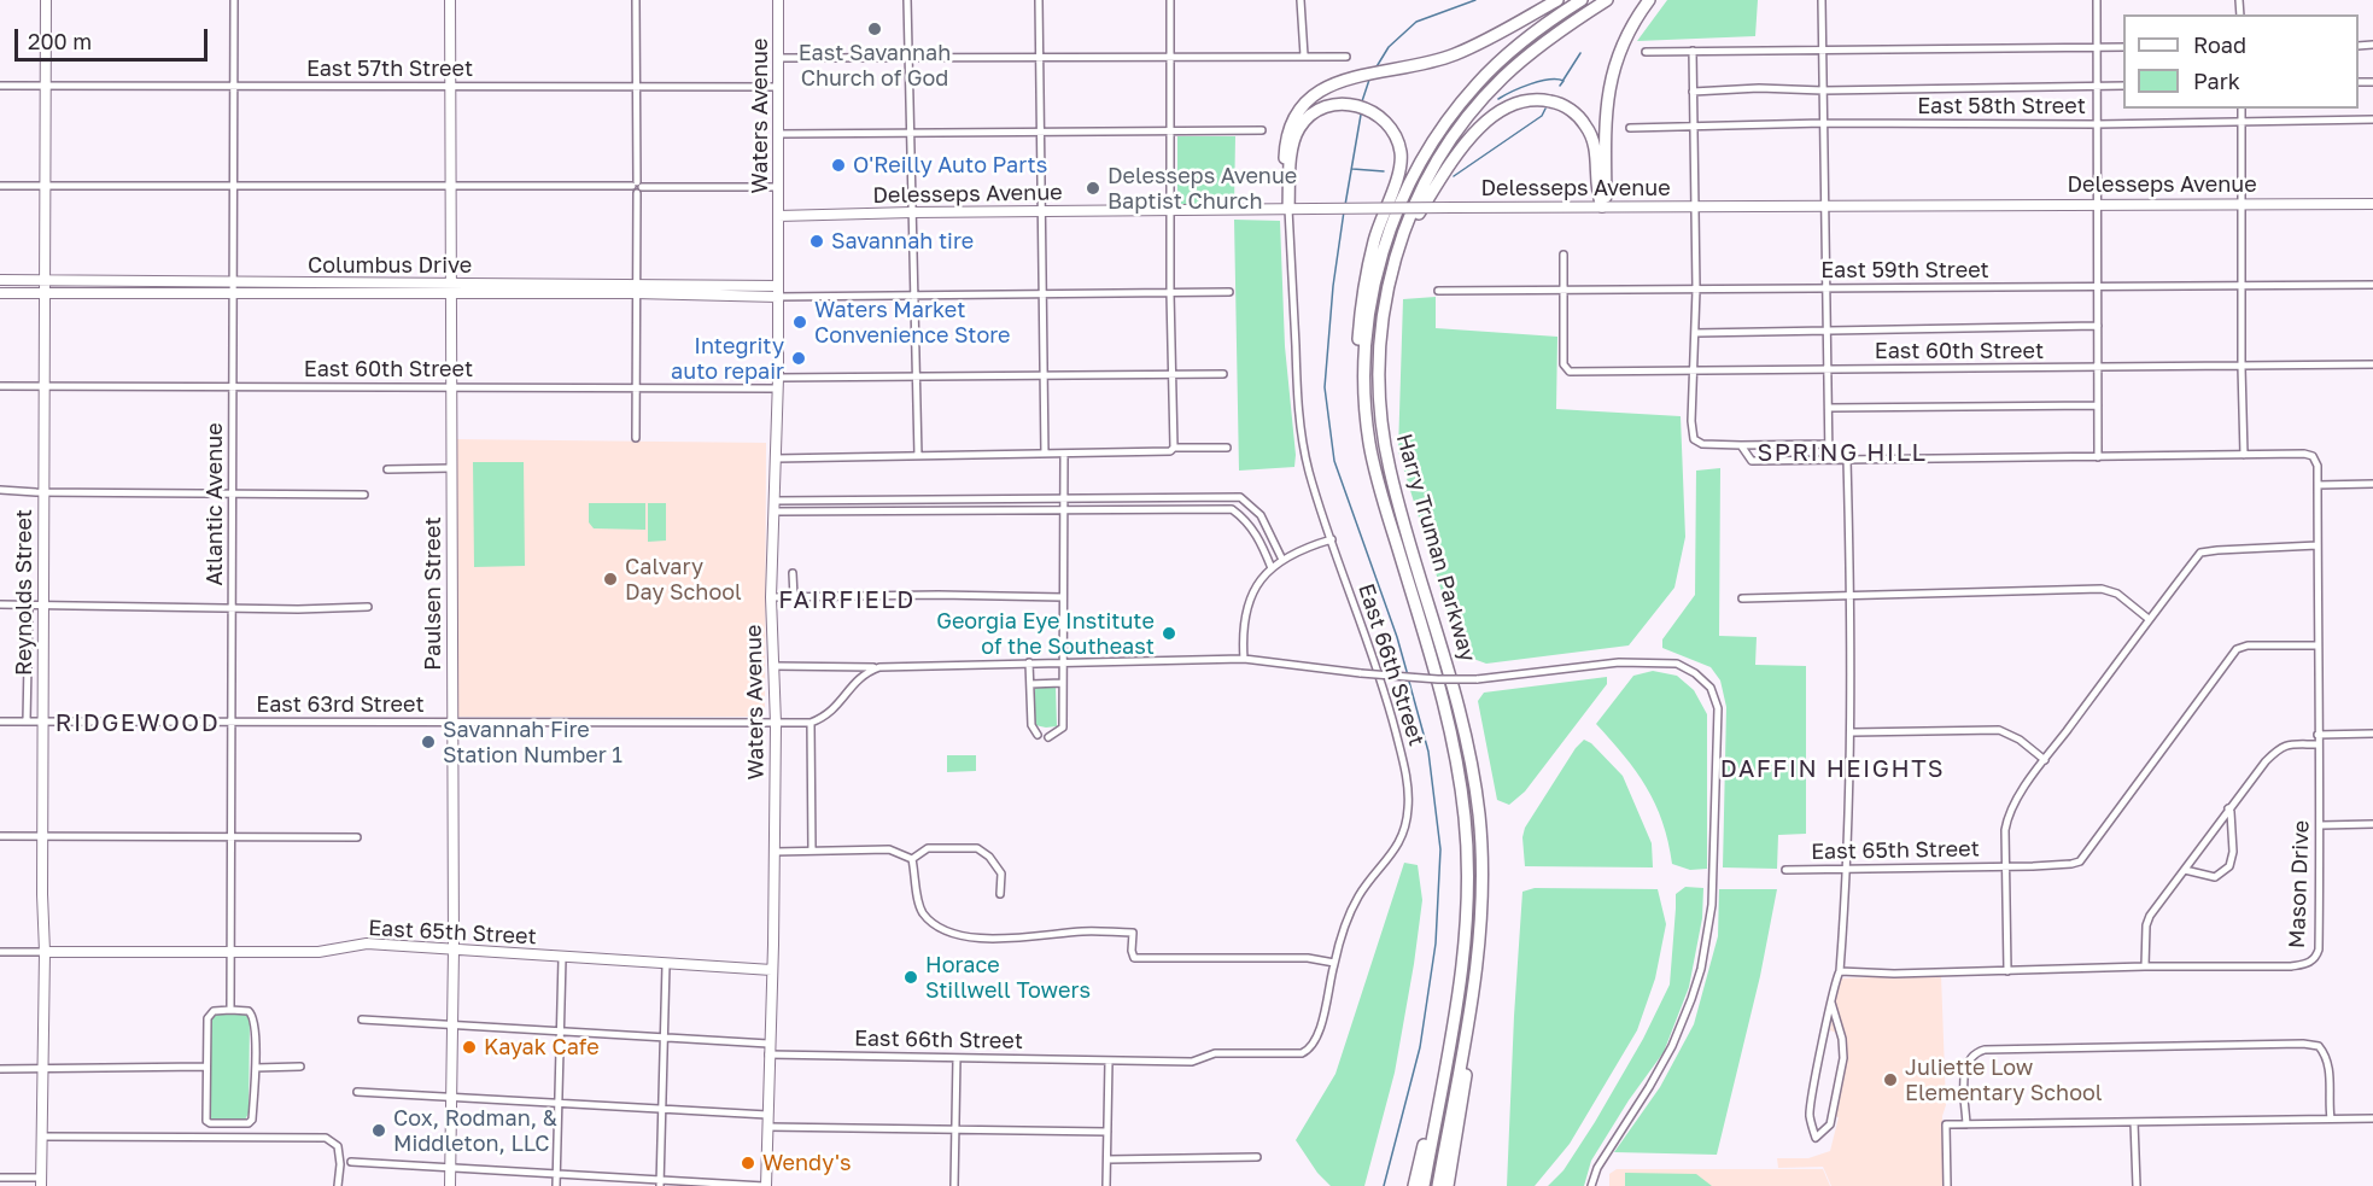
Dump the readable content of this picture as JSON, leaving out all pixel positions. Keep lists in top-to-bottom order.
{
  "streets": {
    "highway": ["Harry Truman Parkway"],
    "street": [
      "East 57th Street",
      "East 58th Street",
      "Waters Avenue",
      "Delesseps Avenue",
      "Columbus Drive",
      "East 59th Street",
      "East 60th Street",
      "Atlantic Avenue",
      "Reynolds Street",
      "Paulsen Street",
      "East 66th Street",
      "East 63rd Street",
      "East 65th Street",
      "Mason Drive"
    ]
  },
  "crossings": [
    ["East 57th Street", "Waters Avenue"],
    ["East 57th Street", "Atlantic Avenue"],
    ["East 57th Street", "Reynolds Street"],
    ["East 57th Street", "Paulsen Street"],
    ["Waters Avenue", "Delesseps Avenue"],
    ["Waters Avenue", "Columbus Drive"],
    ["Waters Avenue", "East 60th Street"],
    ["Waters Avenue", "East 66th Street"],
    ["Waters Avenue", "East 63rd Street"],
    ["Waters Avenue", "East 65th Street"],
    ["Delesseps Avenue", "East 66th Street"],
    ["Columbus Drive", "Atlantic Avenue"],
    ["Columbus Drive", "Reynolds Street"],
    ["Columbus Drive", "Paulsen Street"],
    ["East 59th Street", "East 60th Street"],
    ["East 60th Street", "Atlantic Avenue"],
    ["East 60th Street", "Reynolds Street"],
    ["East 60th Street", "Paulsen Street"],
    ["Atlantic Avenue", "East 63rd Street"],
    ["Atlantic Avenue", "East 65th Street"],
    ["Reynolds Street", "East 63rd Street"],
    ["Reynolds Street", "East 65th Street"],
    ["Paulsen Street", "East 63rd Street"],
    ["Paulsen Street", "East 65th Street"],
    ["East 65th Street", "Mason Drive"]
  ],
  "districts": [
    "SPRING HILL",
    "FAIRFIELD",
    "RIDGEWOOD",
    "DAFFIN HEIGHTS"
  ],
  "places": [
    "East Savannah Church of God",
    "O'Reilly Auto Parts",
    "Delesseps Avenue Baptist Church",
    "Savannah tire",
    "Waters Market Convenience Store",
    "Integrity auto repair",
    "Calvary Day School",
    "Georgia Eye Institute of the Southeast",
    "Savannah Fire Station Number 1",
    "Horace Stillwell Towers",
    "Kayak Cafe",
    "Juliette Low Elementary School",
    "Cox, Rodman, & Middleton, LLC",
    "Wendy's"
  ],
  "legend": ["Road", "Park"],
  "scale_bar": "200 m"
}
